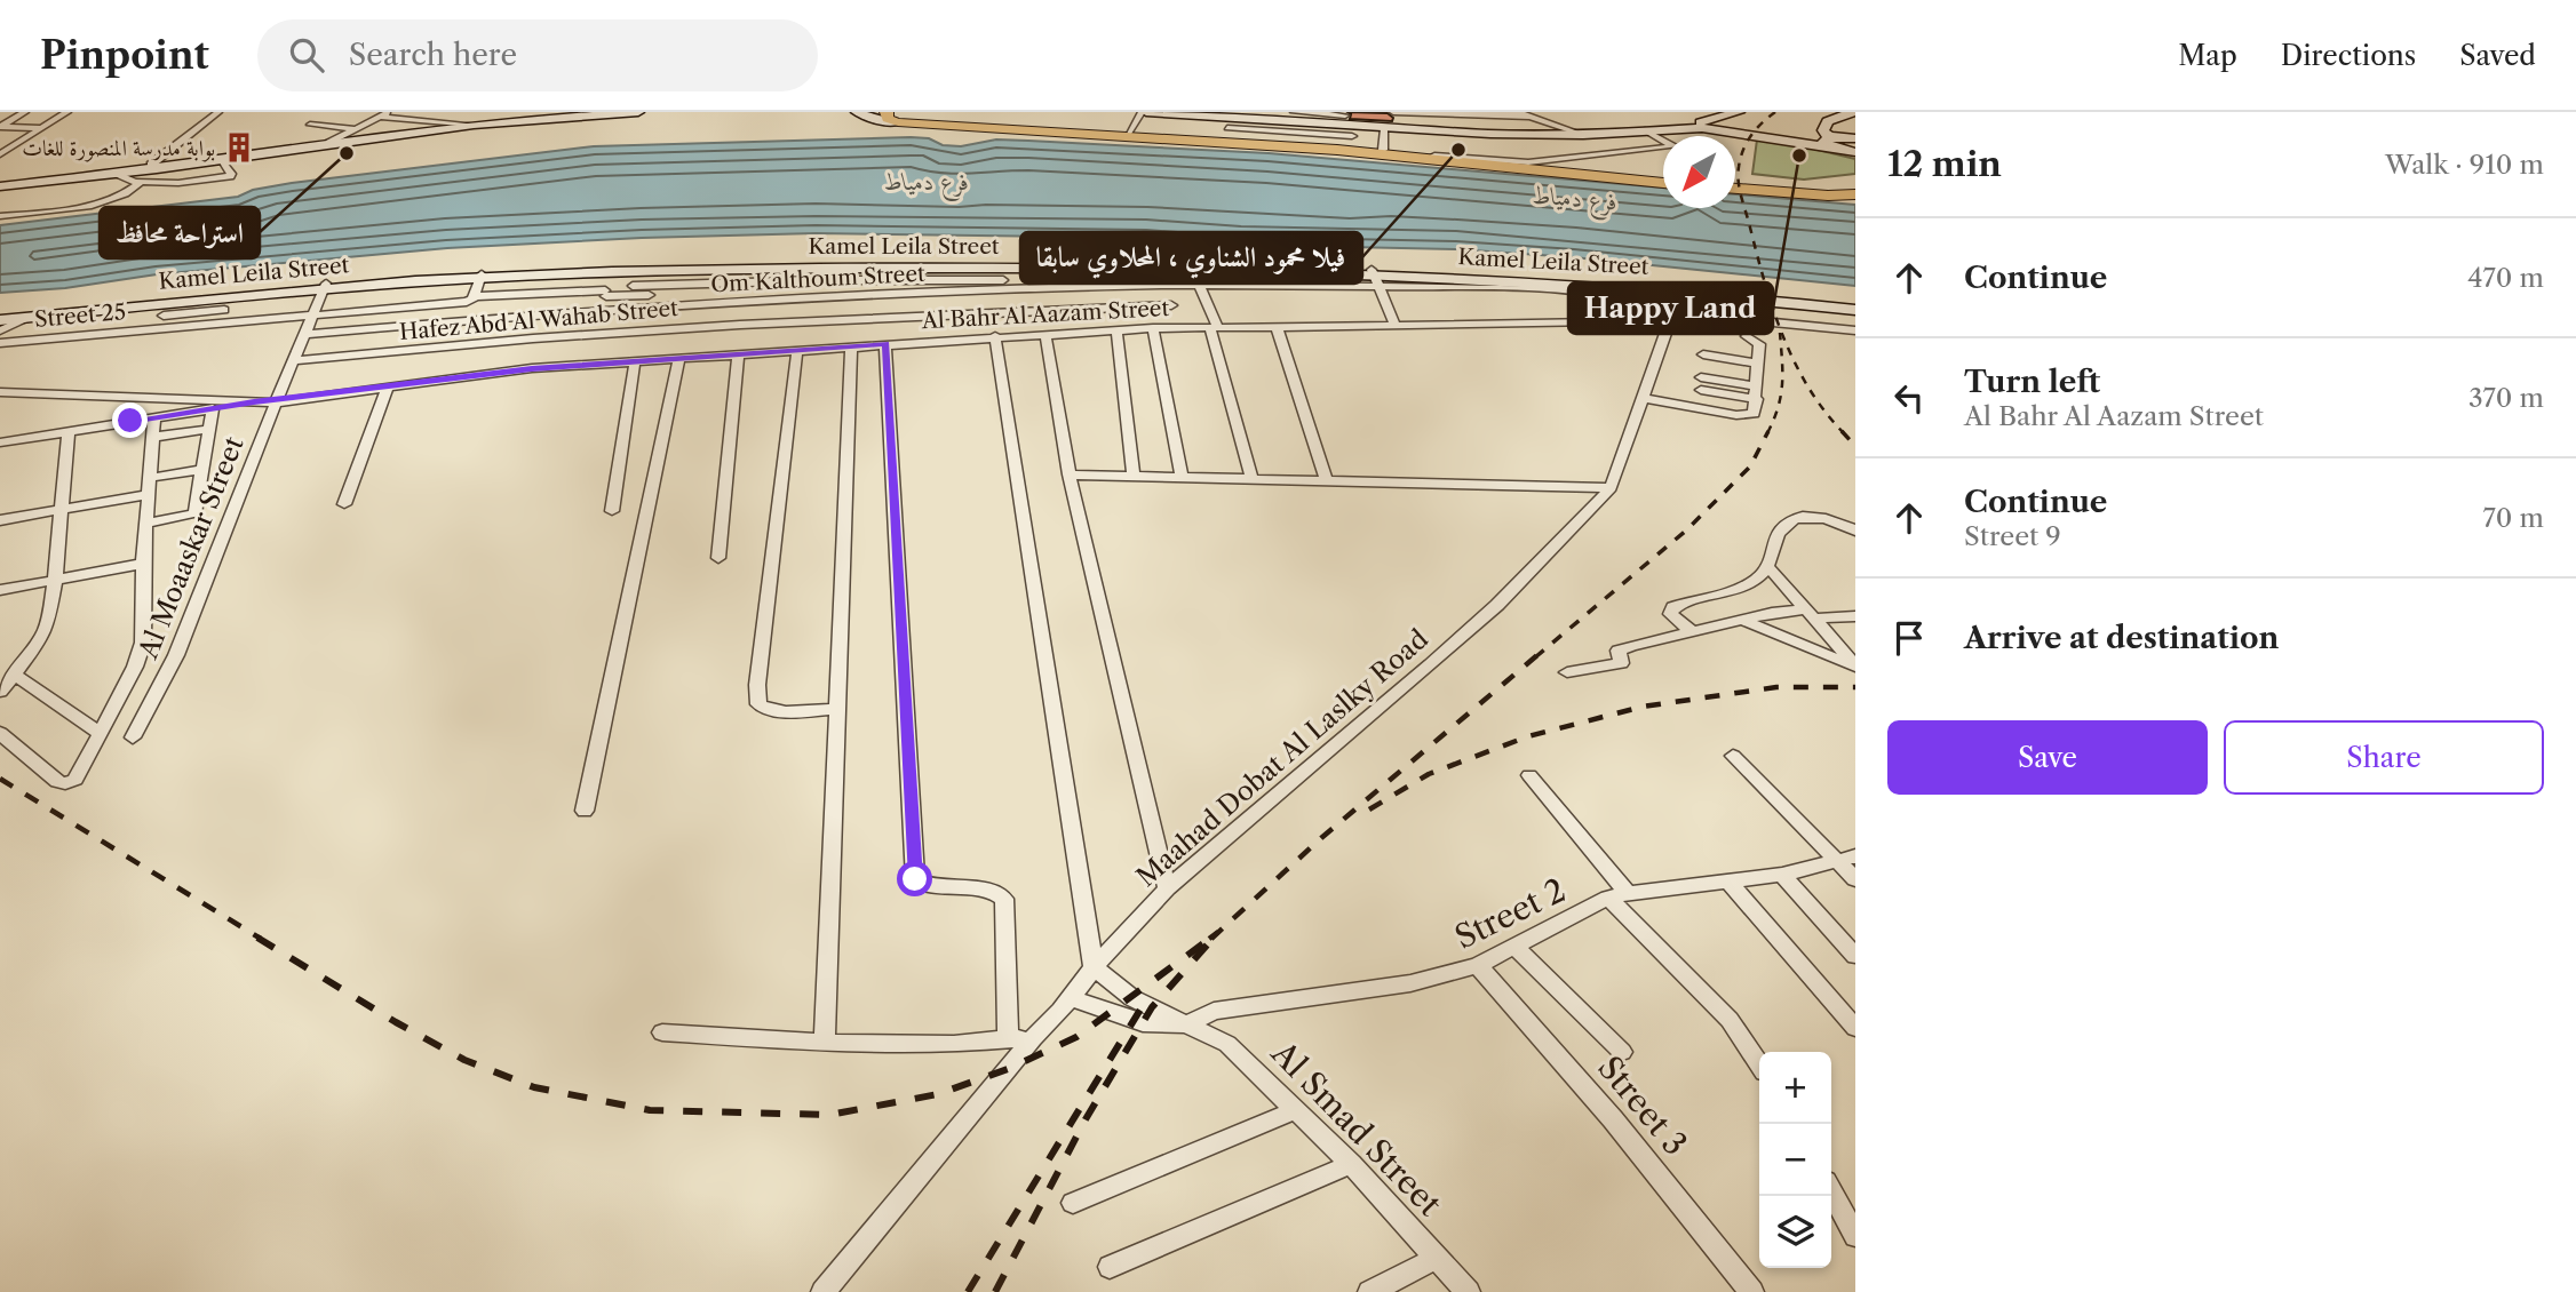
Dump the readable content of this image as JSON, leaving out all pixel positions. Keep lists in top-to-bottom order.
{
  "streets": {
    "street": [
      "Kamel Leila Street",
      "Om Kalthoum Street",
      "Al Bahr Al Aazam Street",
      "Street 25",
      "Hafez Abd Al Wahab Street",
      "Al Moaaskar Street",
      "Maahad Dobat Al Laslky Road",
      "Street 2",
      "Street 3",
      "Al Smad Street"
    ]
  },
  "crossings": [
    ["Kamel Leila Street", "Om Kalthoum Street"],
    ["Kamel Leila Street", "Street 25"],
    ["Kamel Leila Street", "Al Moaaskar Street"],
    ["Om Kalthoum Street", "Street 25"],
    ["Om Kalthoum Street", "Al Moaaskar Street"],
    ["Al Bahr Al Aazam Street", "Al Moaaskar Street"],
    ["Al Bahr Al Aazam Street", "Maahad Dobat Al Laslky Road"],
    ["Street 25", "Al Moaaskar Street"],
    ["Hafez Abd Al Wahab Street", "Al Moaaskar Street"],
    ["Maahad Dobat Al Laslky Road", "Al Smad Street"],
    ["Street 2", "Street 3"],
    ["Street 2", "Al Smad Street"]
  ],
  "water": ["فرع دمياط"],
  "places": {
    "building": ["بوابة مدرسة المنصورة للغات"],
    "other": ["فيلا محمود الشناوي ، المحلاوي سابقا", "استراحة محافظ", "Happy Land"]
  },
  "north": "bottom left",
  "page": {
    "header": "Pinpoint",
    "search": "Search here",
    "nav": ["Map", "Directions", "Saved"],
    "heading": ["12 min", "Walk · 910 m"],
    "list": [
      ["Continue", "470 m"],
      ["Turn left", "Al Bahr Al Aazam Street", "370 m"],
      ["Continue", "Street 9", "70 m"],
      "Arrive at destination"
    ],
    "buttons": ["Save", "Share"],
    "map_buttons": ["+", "−"]
  }
}
